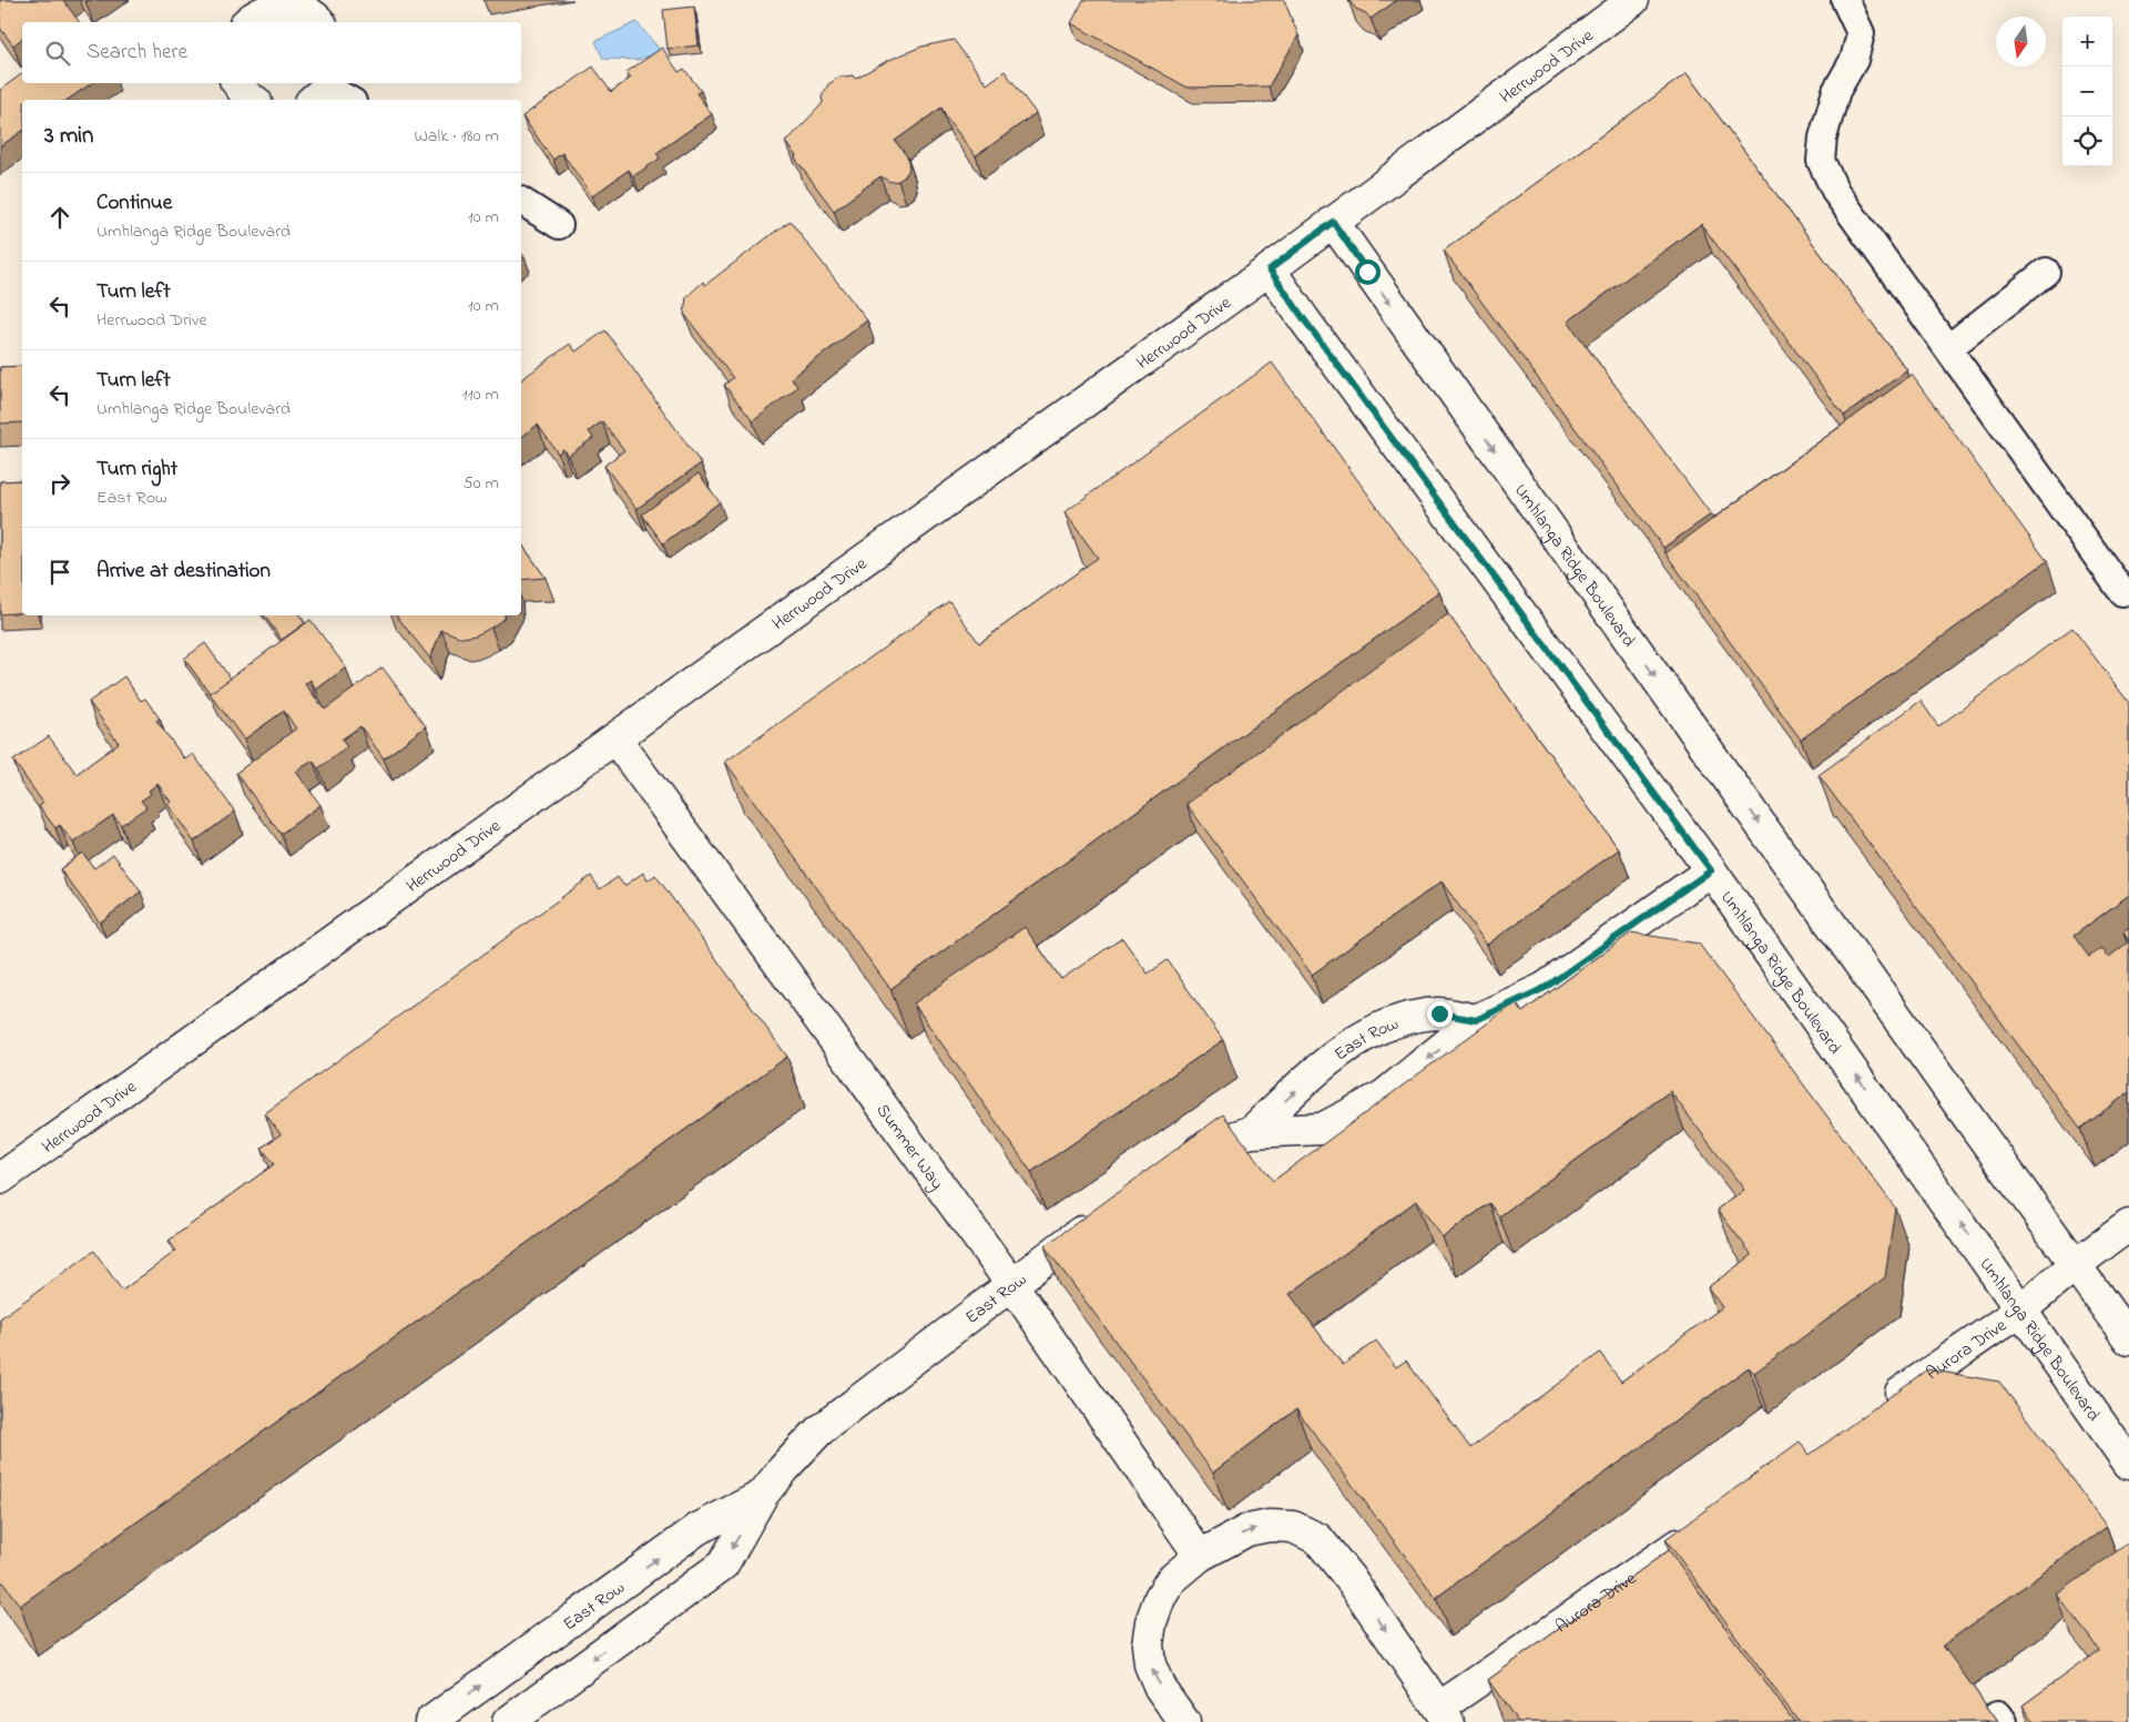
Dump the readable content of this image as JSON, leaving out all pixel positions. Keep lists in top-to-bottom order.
{
  "streets": {
    "street": [
      "Herrwood Drive",
      "Umhlanga Ridge Boulevard",
      "East Row",
      "Summer Way",
      "Aurora Drive"
    ]
  },
  "crossings": [
    ["Herrwood Drive", "Umhlanga Ridge Boulevard"],
    ["Herrwood Drive", "Summer Way"],
    ["Umhlanga Ridge Boulevard", "East Row"],
    ["Umhlanga Ridge Boulevard", "Aurora Drive"],
    ["East Row", "Summer Way"]
  ],
  "north": "bottom",
  "page": {
    "map_buttons": ["+", "−"],
    "search": "Search here",
    "heading": ["3 min", "Walk · 180 m"],
    "list": [
      ["Continue", "Umhlanga Ridge Boulevard", "10 m"],
      ["Turn left", "Herrwood Drive", "10 m"],
      ["Turn left", "Umhlanga Ridge Boulevard", "110 m"],
      ["Turn right", "East Row", "50 m"],
      "Arrive at destination"
    ]
  }
}
